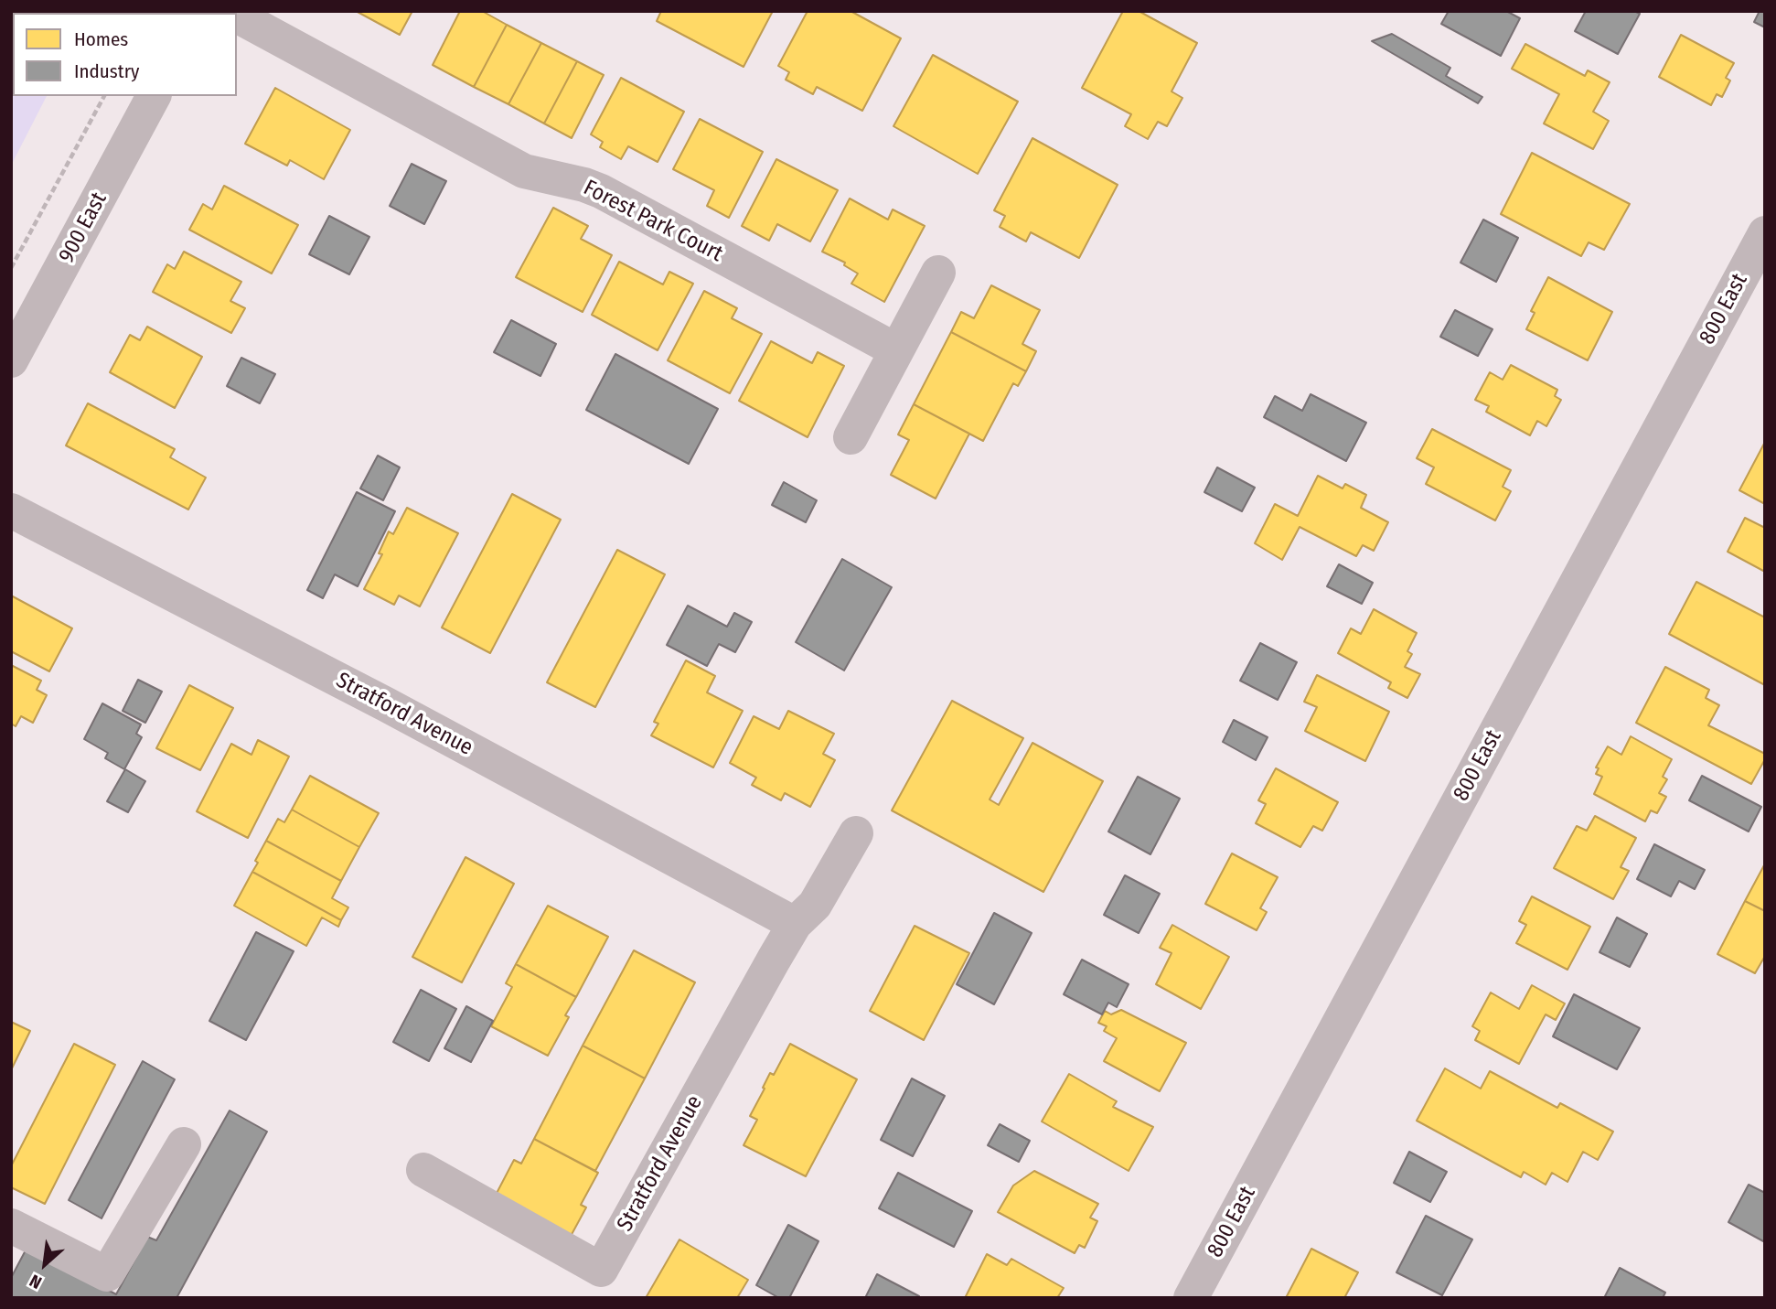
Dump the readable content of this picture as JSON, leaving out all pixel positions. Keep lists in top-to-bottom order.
{
  "streets": {
    "street": [
      "Forest Park Court",
      "900 East",
      "800 East",
      "Stratford Avenue"
    ]
  },
  "legend": ["Homes", "Industry"],
  "north": "bottom left"
}
